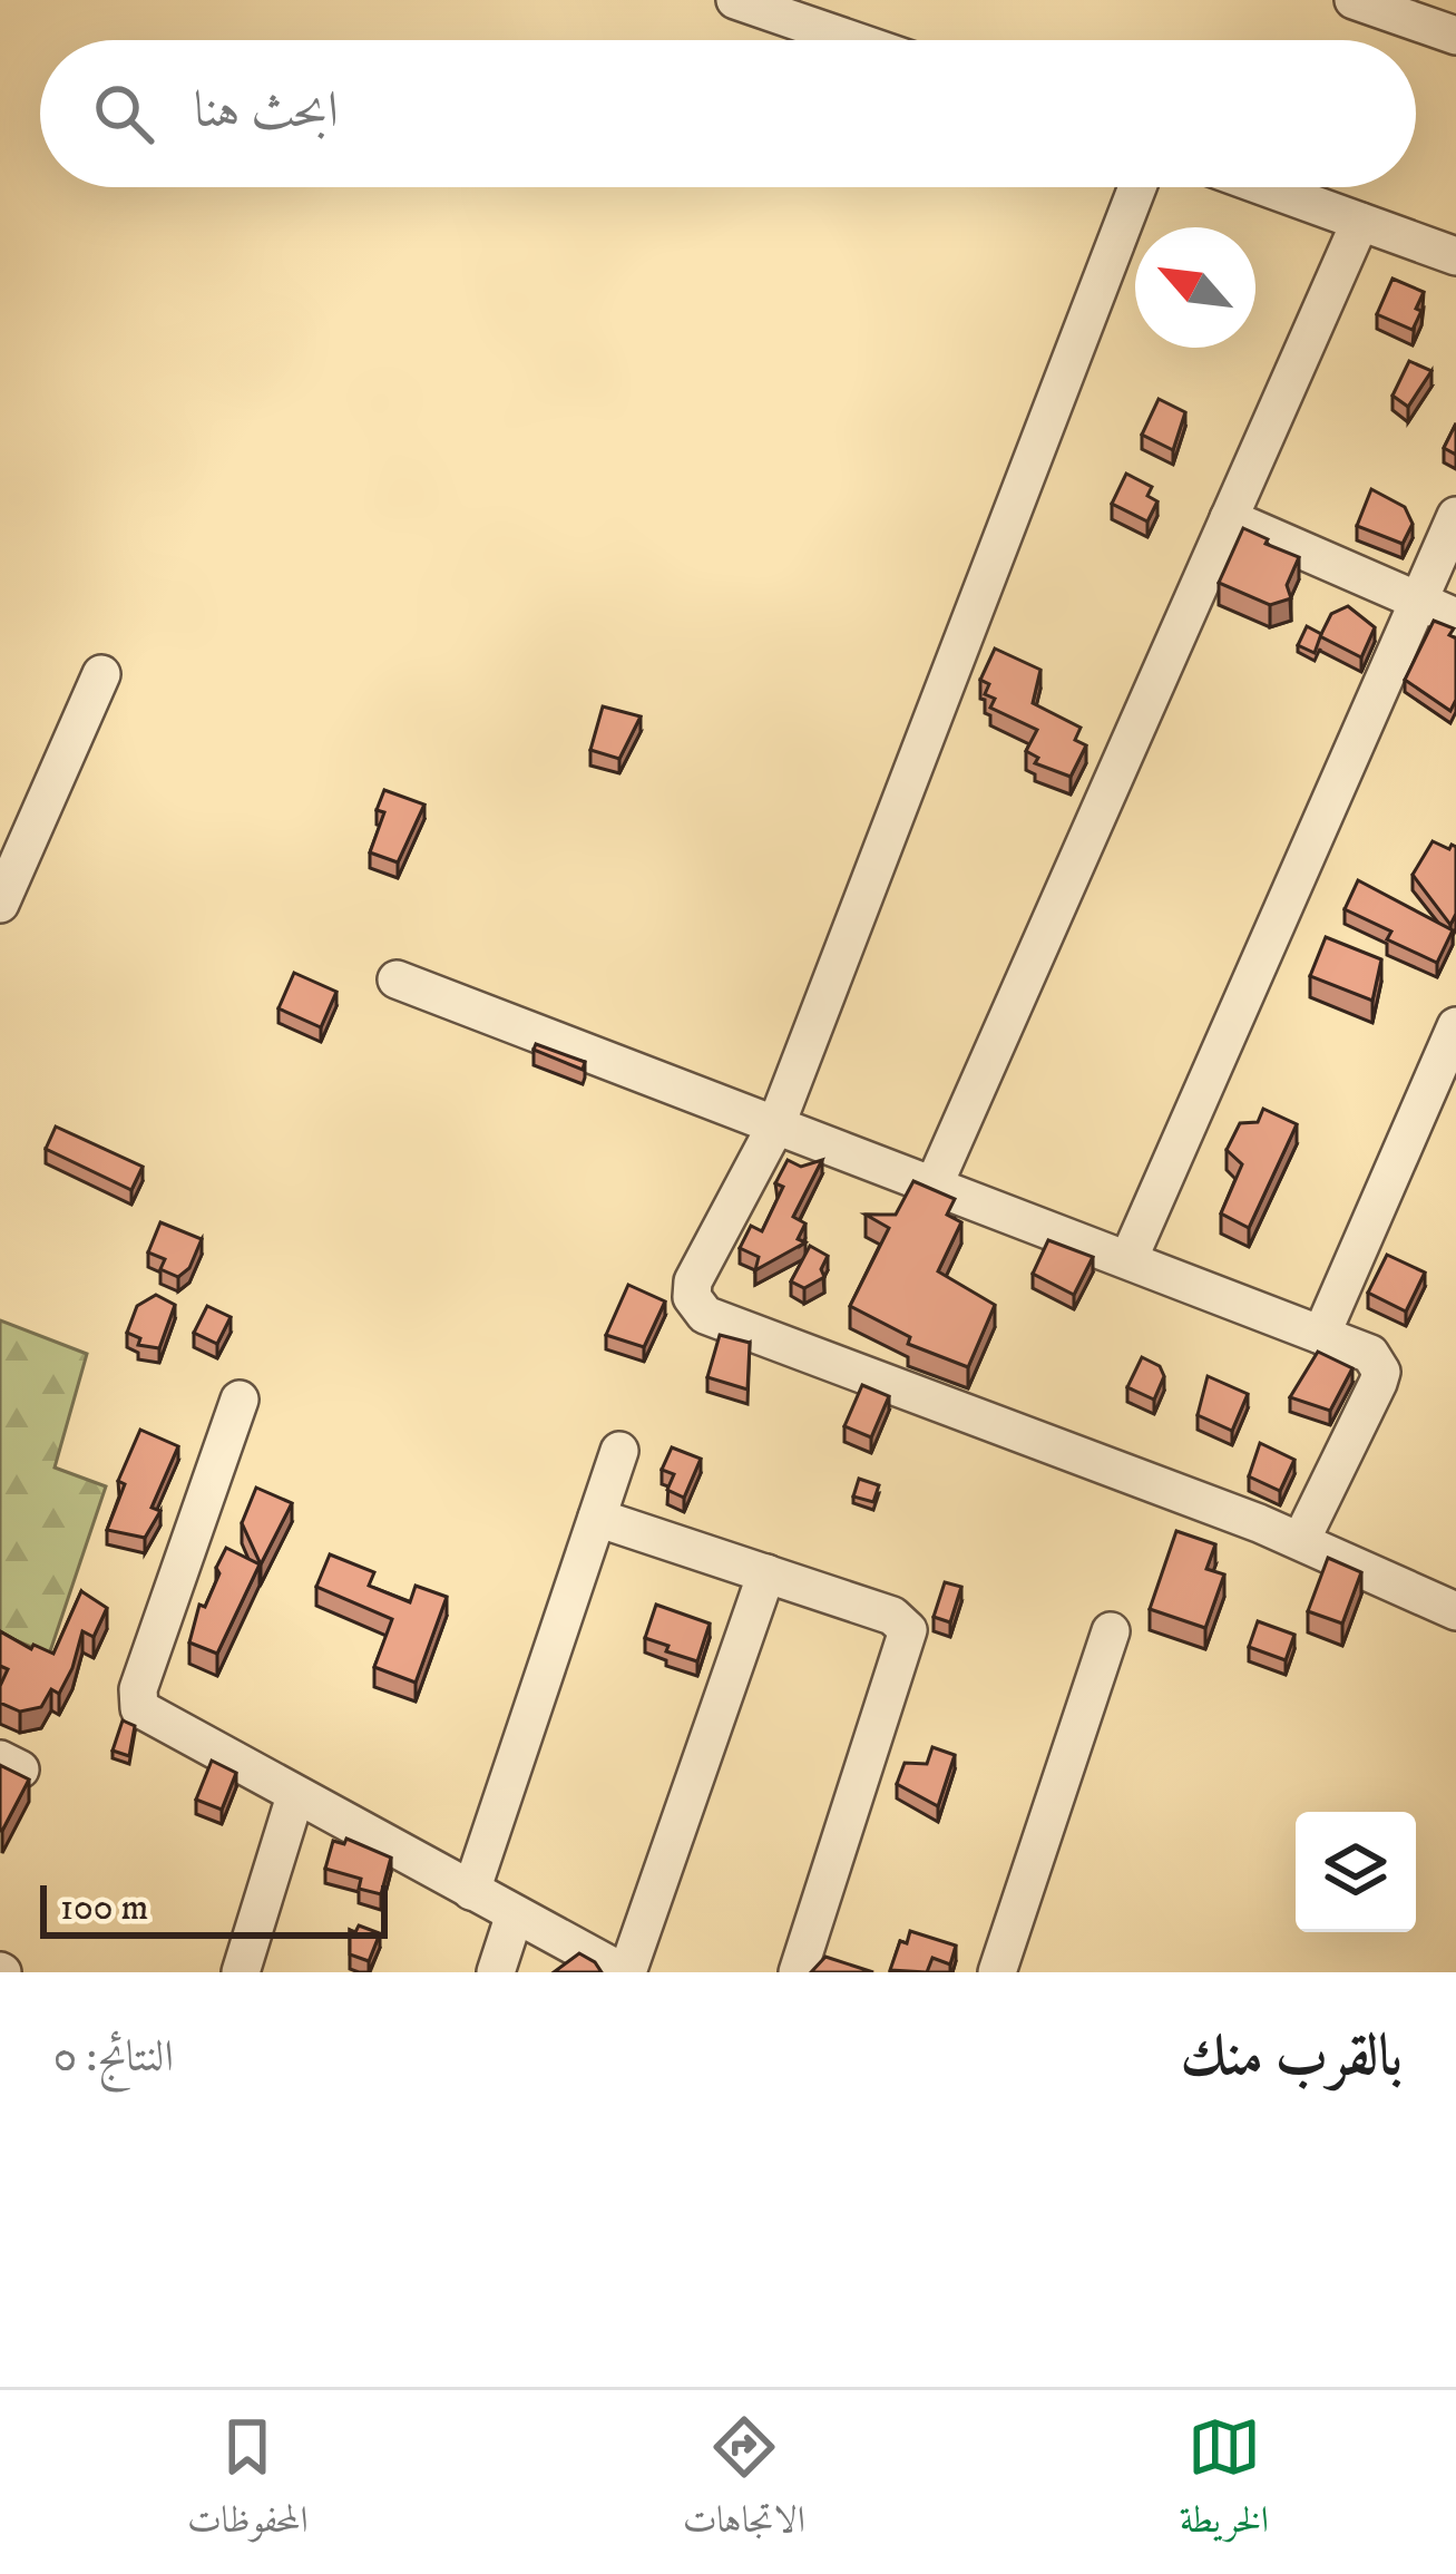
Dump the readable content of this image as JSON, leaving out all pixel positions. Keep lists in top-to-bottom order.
{
  "scale_bar": "100 m",
  "north": "top left",
  "page": {
    "search": "ابحث هنا",
    "scale": "100 m",
    "heading": ["بالقرب منك", "النتائج: 0"],
    "nav": ["الخريطة", "الاتجاهات", "المحفوظات"]
  }
}
